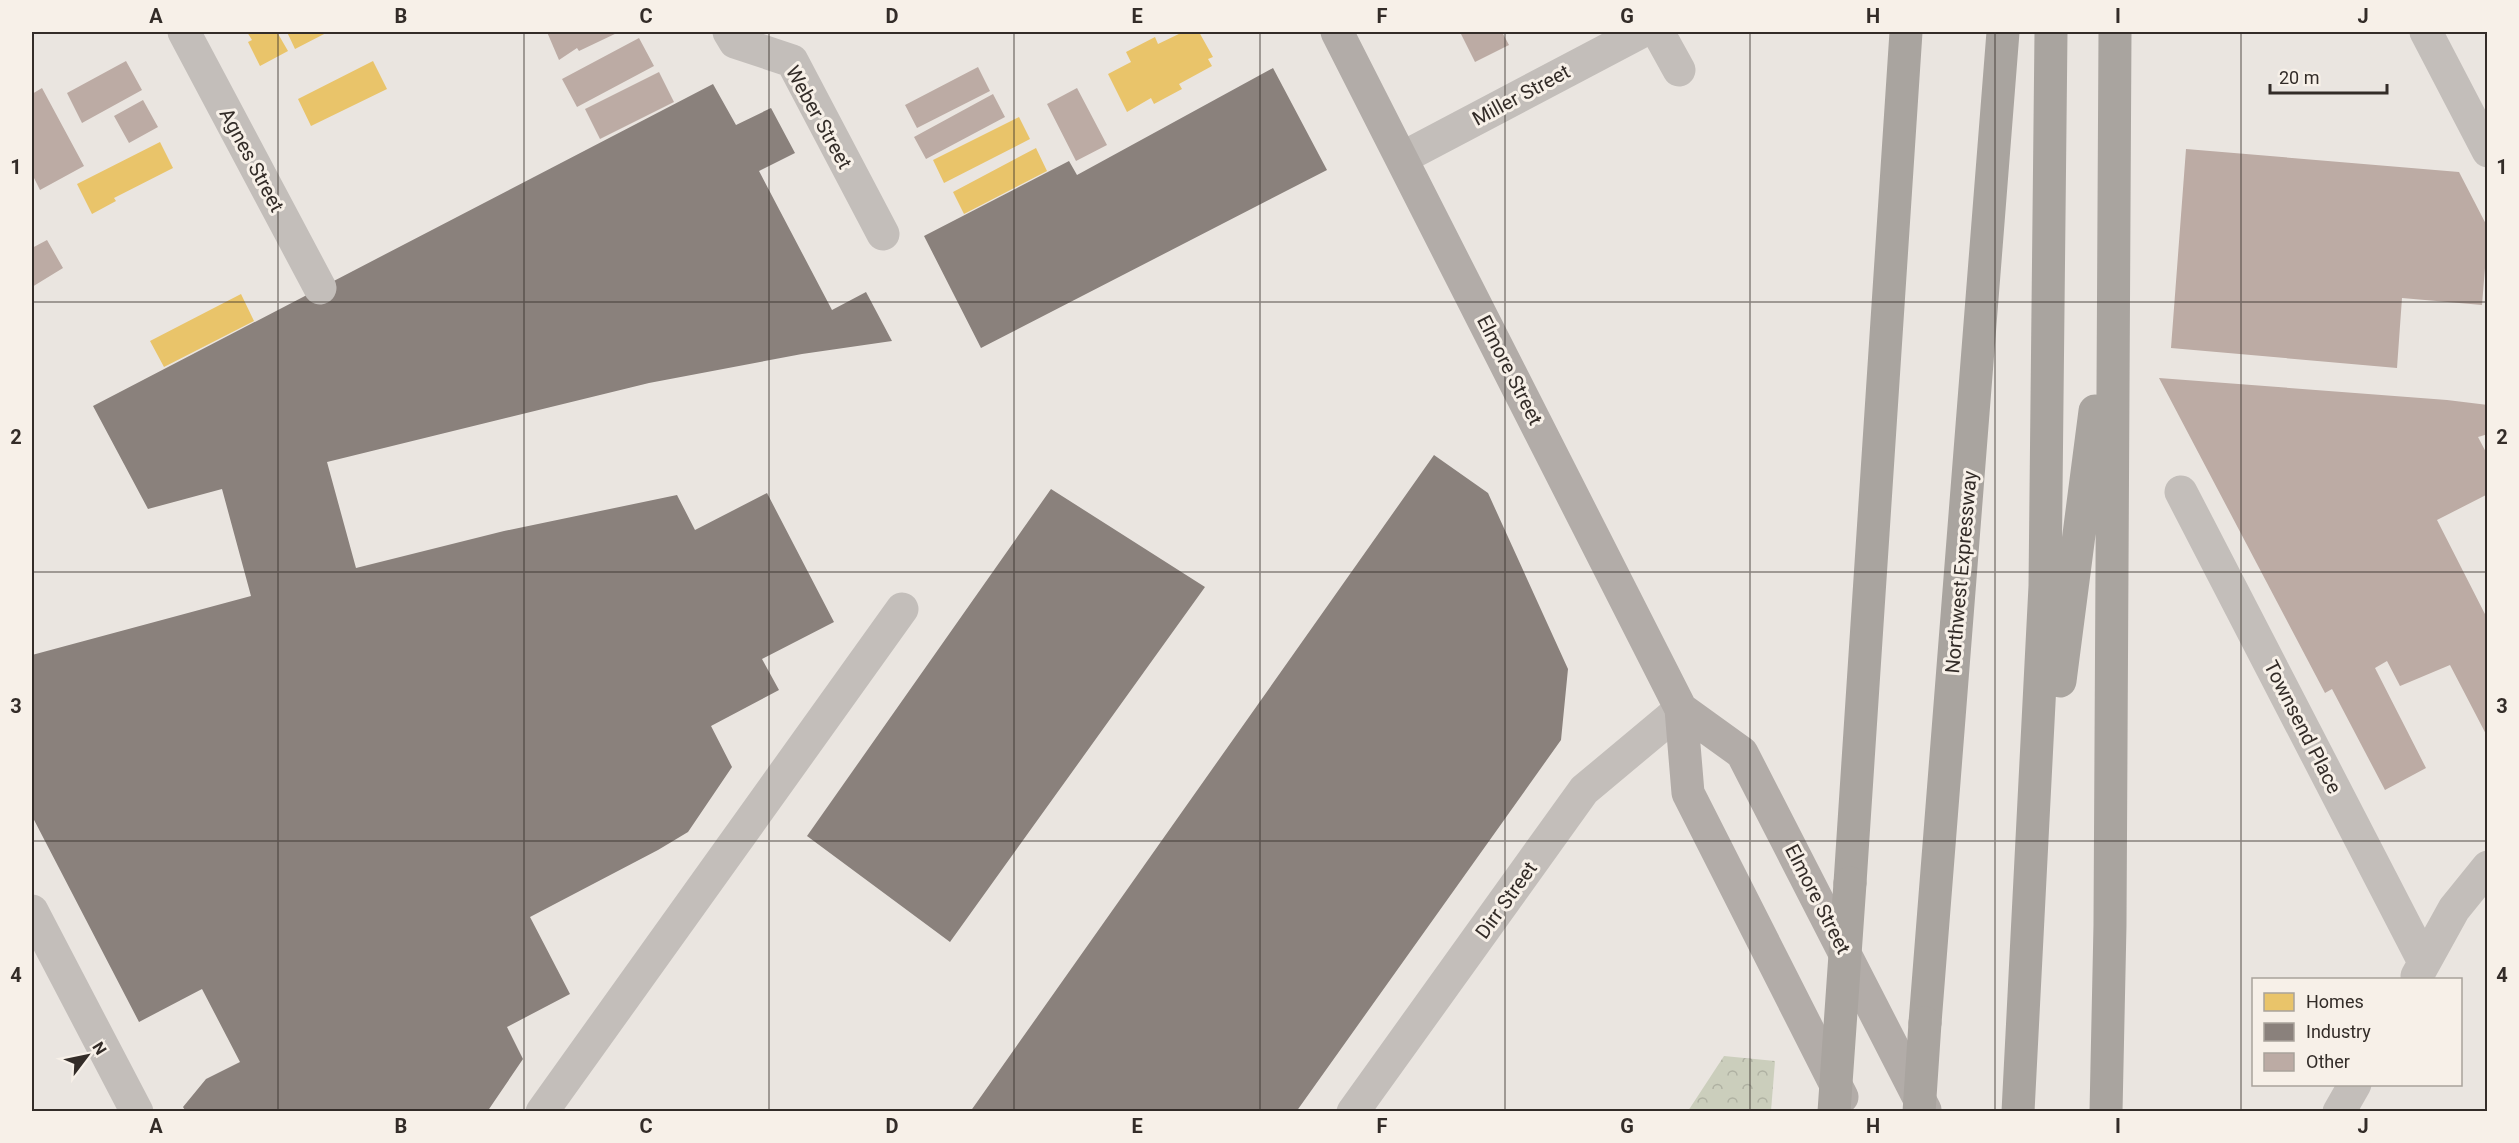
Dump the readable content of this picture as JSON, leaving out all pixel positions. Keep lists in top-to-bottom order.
{
  "streets": {
    "highway": ["Northwest Expressway"],
    "main road": ["Elmore Street"],
    "street": [
      "Miller Street",
      "Weber Street",
      "Agnes Street",
      "Townsend Place",
      "Dirr Street"
    ]
  },
  "crossings": [
    ["Miller Street", "Elmore Street"],
    ["Elmore Street", "Dirr Street"]
  ],
  "legend": ["Homes", "Industry", "Other"],
  "scale_bar": "20 m",
  "north": "top right",
  "grid": {
    "columns": [
      "A",
      "B",
      "C",
      "D",
      "E",
      "F",
      "G",
      "H",
      "I",
      "J"
    ],
    "rows": [
      "1",
      "2",
      "3",
      "4"
    ]
  }
}
